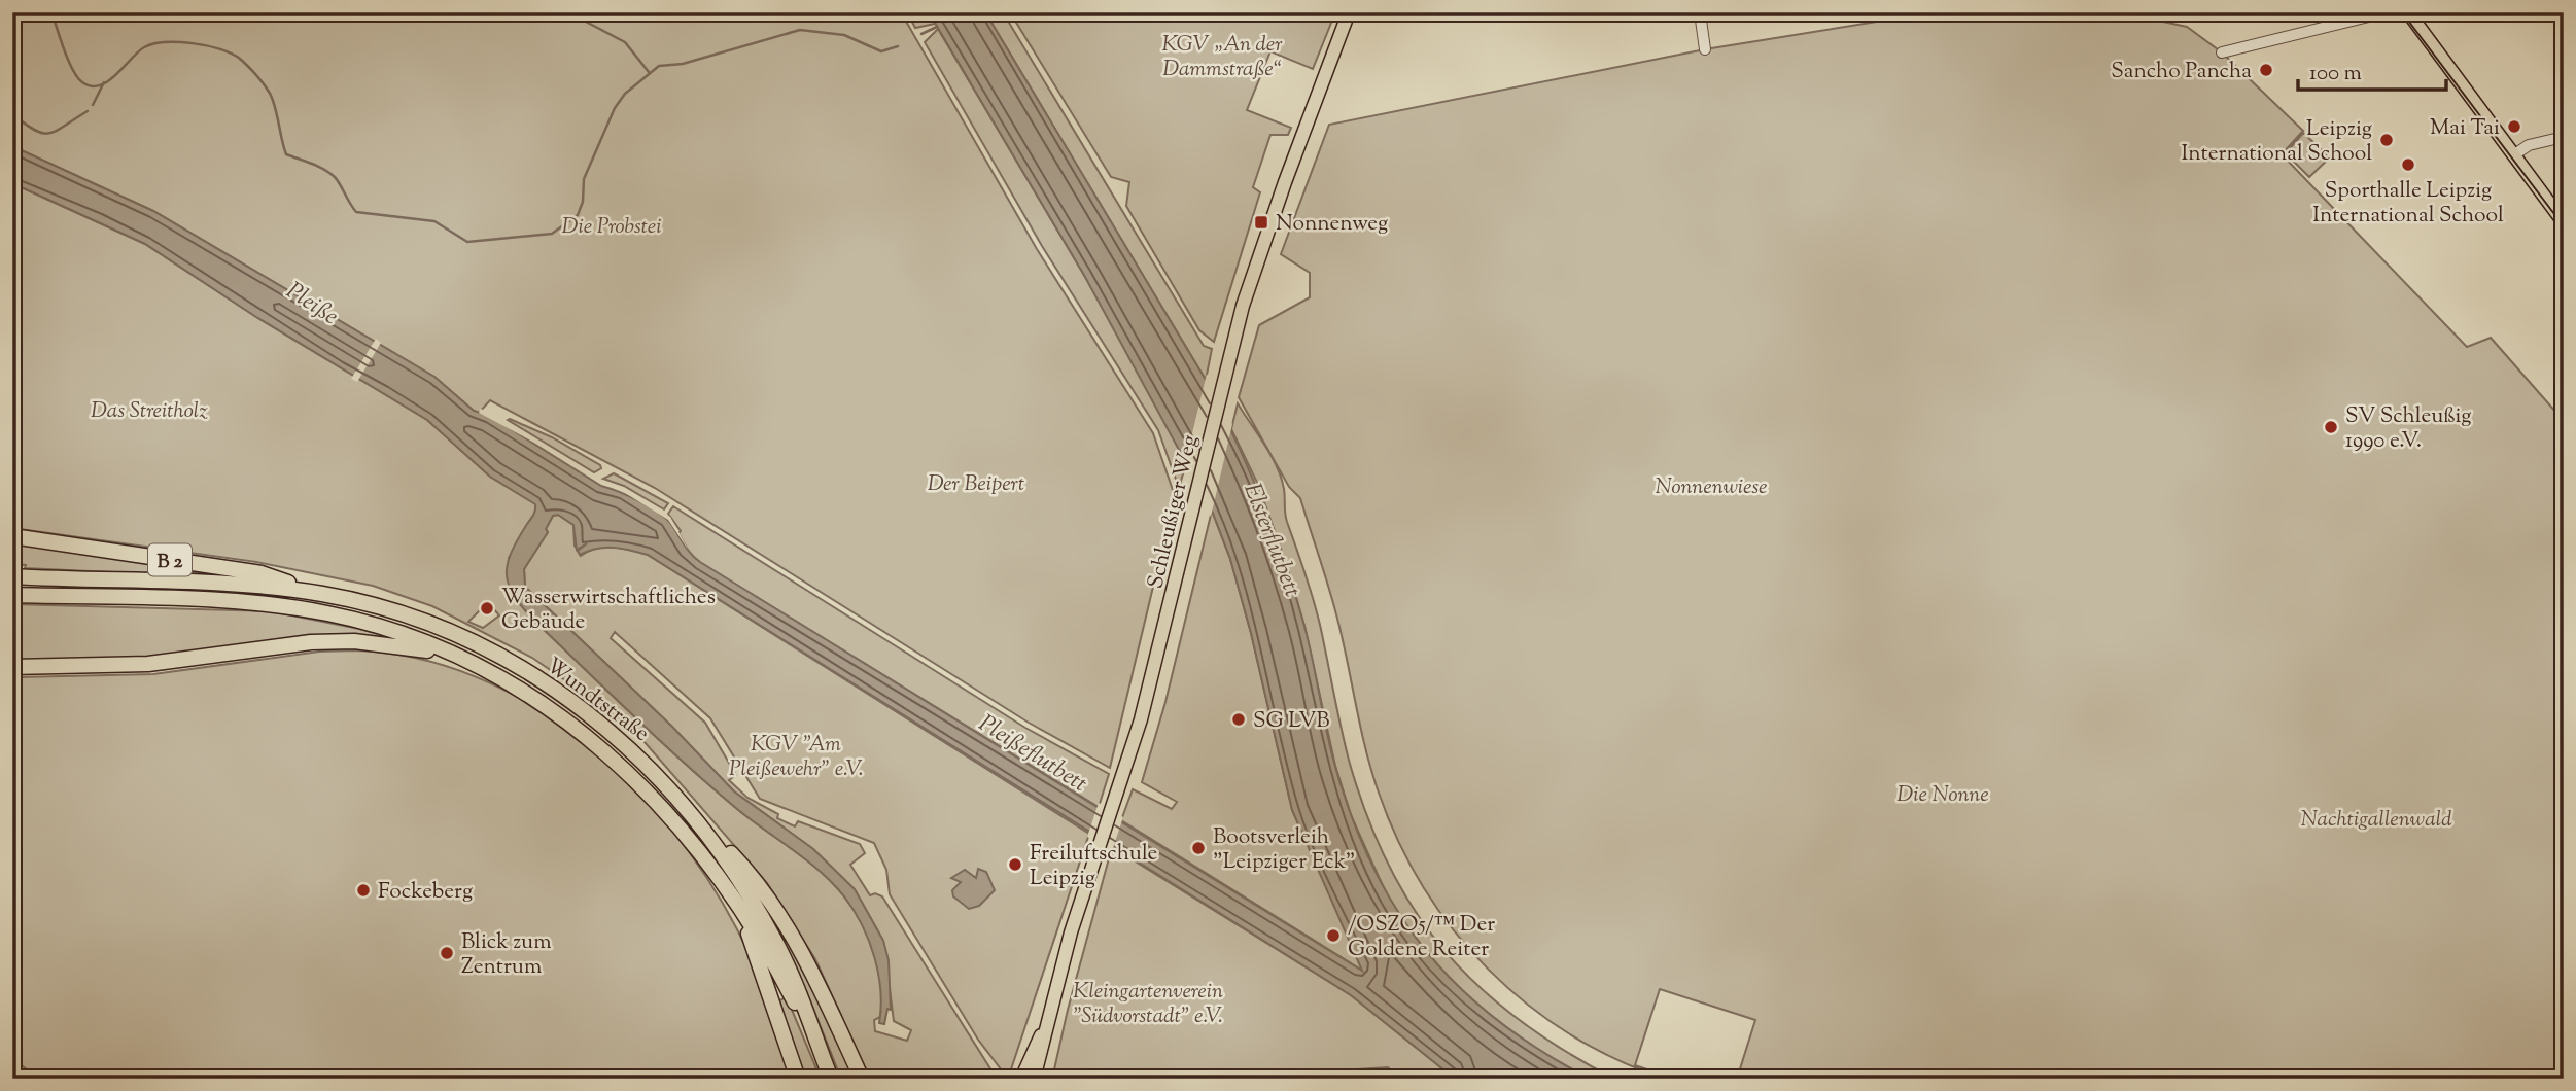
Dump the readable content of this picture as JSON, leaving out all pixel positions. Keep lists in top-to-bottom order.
{
  "streets": {
    "highway": ["B 2", "Wundtstraße"],
    "main road": ["Schleußiger Weg"]
  },
  "crossings": [
    ["B 2", "Wundtstraße"]
  ],
  "water": ["Pleiße", "Elsterflutbett", "Pleißeflutbett"],
  "parks": [
    "KGV „An der Dammstraße“",
    "Die Probstei",
    "Das Streitholz",
    "Der Beipert",
    "Nonnenwiese",
    "KGV \"Am Pleißewehr\" e.V.",
    "Die Nonne",
    "Nachtigallenwald",
    "Kleingartenverein \"Südvorstadt\" e.V."
  ],
  "places": {
    "other": [
      "Sancho Pancha",
      "Mai Tai",
      "Leipzig International School",
      "Sporthalle Leipzig International School",
      "SV Schleußig 1990 e.V.",
      "Wasserwirtschaftliches Gebäude",
      "SG LVB",
      "Bootsverleih \"Leipziger Eck\"",
      "Freiluftschule Leipzig",
      "Fockeberg",
      "/OSZO5/™ Der Goldene Reiter",
      "Blick zum Zentrum"
    ],
    "transit": ["Nonnenweg"]
  },
  "scale_bar": "100 m"
}
